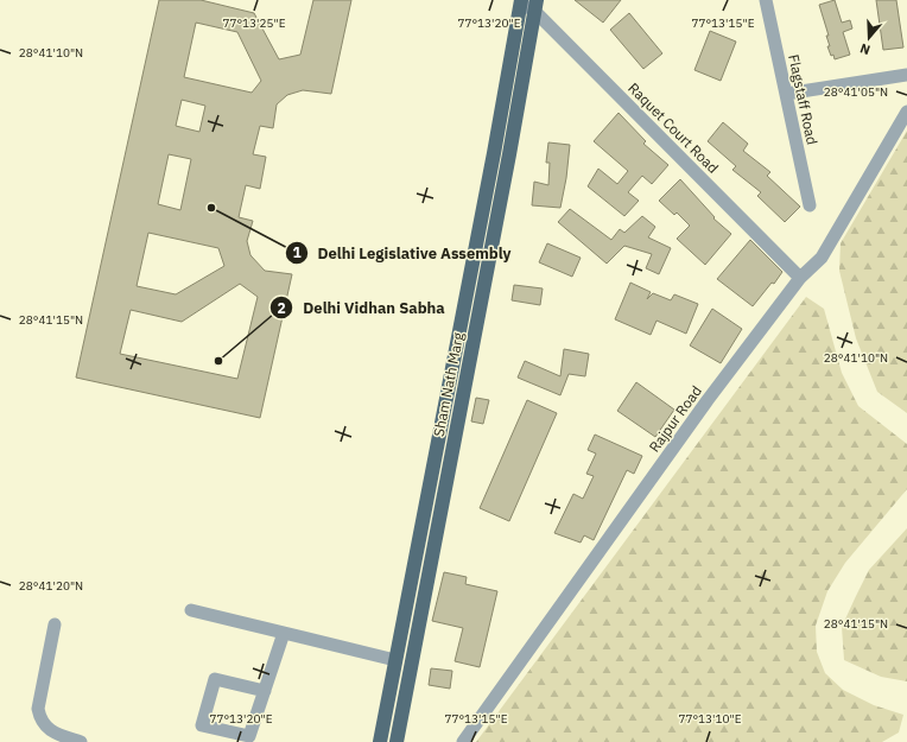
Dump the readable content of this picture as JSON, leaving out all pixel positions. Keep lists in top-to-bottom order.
{
  "streets": {
    "main road": ["Sham Nath Marg"],
    "street": ["Flagstaff Road", "Raquet Court Road", "Rajpur Road"]
  },
  "crossings": [
    ["Raquet Court Road", "Sham Nath Marg"],
    ["Raquet Court Road", "Rajpur Road"]
  ],
  "places": ["Delhi Legislative Assembly", "Delhi Vidhan Sabha"],
  "north": "bottom",
  "coordinates": [
    "77°13'25\"E",
    "77°13'20\"E",
    "77°13'15\"E",
    "28°41'10\"N",
    "28°41'05\"N",
    "28°41'15\"N",
    "28°41'20\"N",
    "77°13'10\"E"
  ]
}
